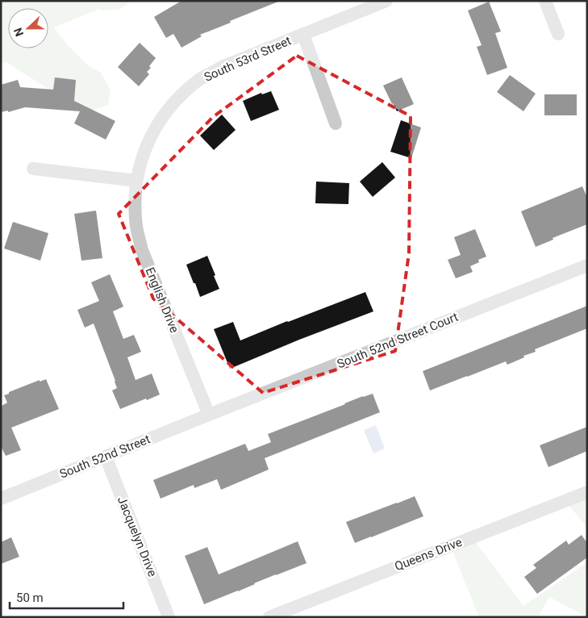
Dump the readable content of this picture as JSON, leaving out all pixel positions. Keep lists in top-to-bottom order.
{
  "streets": {
    "street": [
      "South 53rd Street",
      "English Drive",
      "South 52nd Street Court",
      "South 52nd Street",
      "Jacquelyn Drive",
      "Queens Drive"
    ]
  },
  "crossings": [
    ["South 53rd Street", "English Drive"],
    ["English Drive", "South 52nd Street Court"],
    ["English Drive", "South 52nd Street"],
    ["South 52nd Street Court", "South 52nd Street"],
    ["South 52nd Street", "Jacquelyn Drive"]
  ],
  "scale_bar": "50 m",
  "north": "left"
}
